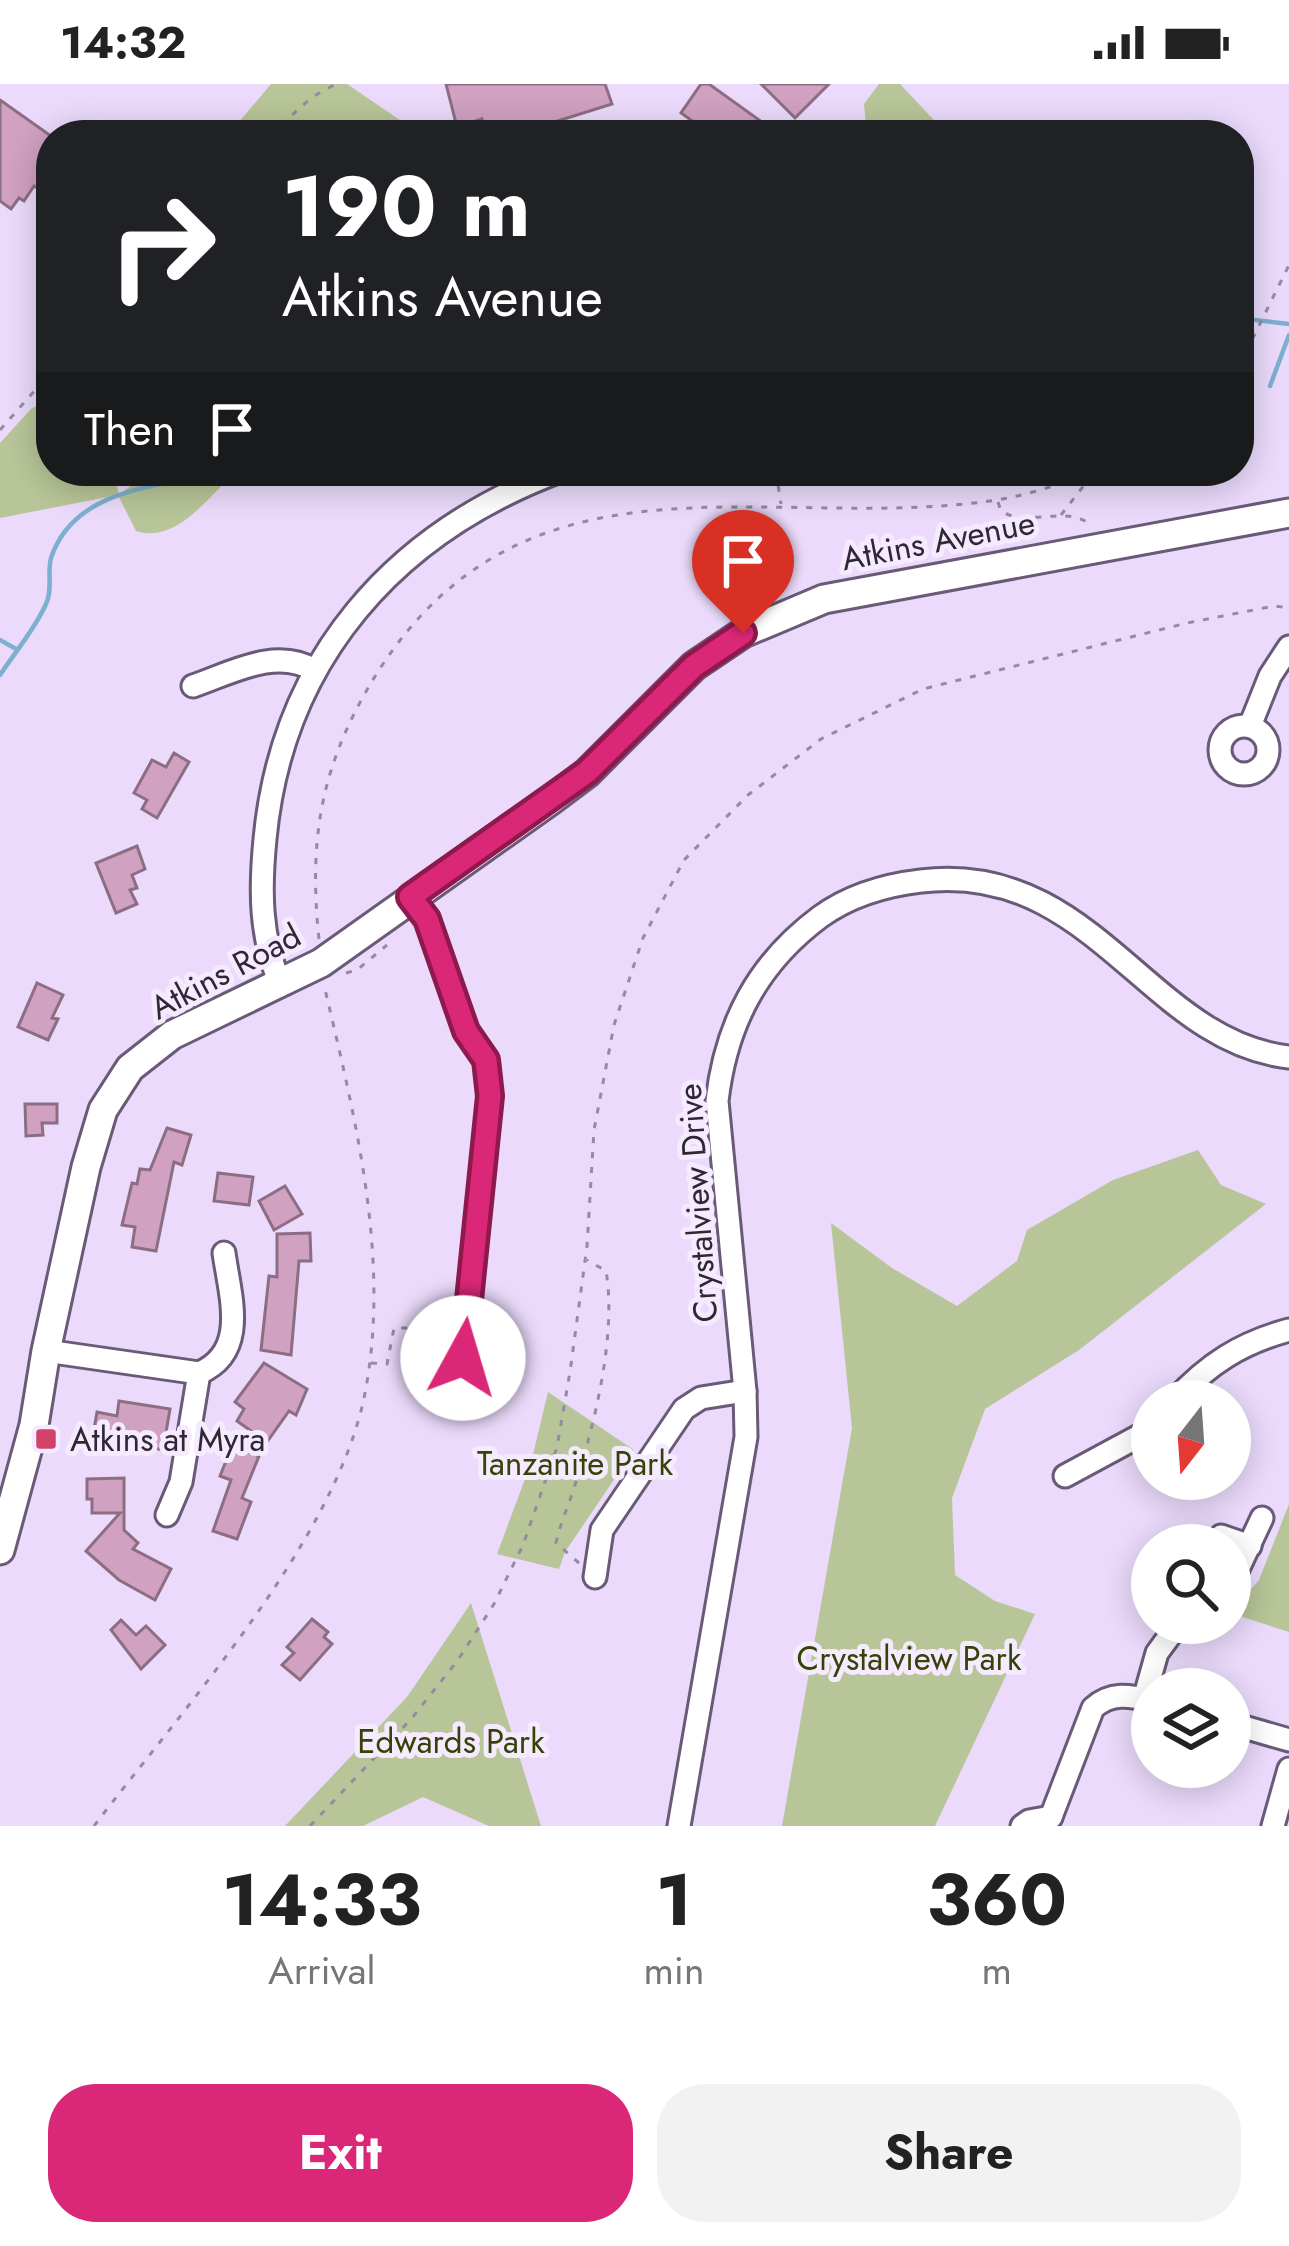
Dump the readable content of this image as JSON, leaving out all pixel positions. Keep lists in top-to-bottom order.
{
  "streets": {
    "street": ["Atkins Avenue", "Atkins Road", "Crystalview Drive"]
  },
  "crossings": [
    ["Atkins Avenue", "Atkins Road"]
  ],
  "parks": ["Tanzanite Park", "Crystalview Park", "Edwards Park"],
  "places": {
    "transit": ["Atkins at Myra"]
  },
  "north": "bottom",
  "page": {
    "status": "14:32",
    "turn": ["190 m", "Atkins Avenue"],
    "then": "Then",
    "eta": [
      "14:33",
      "Arrival",
      "1",
      "min",
      "360",
      "m"
    ],
    "buttons": ["Exit", "Share"]
  }
}
